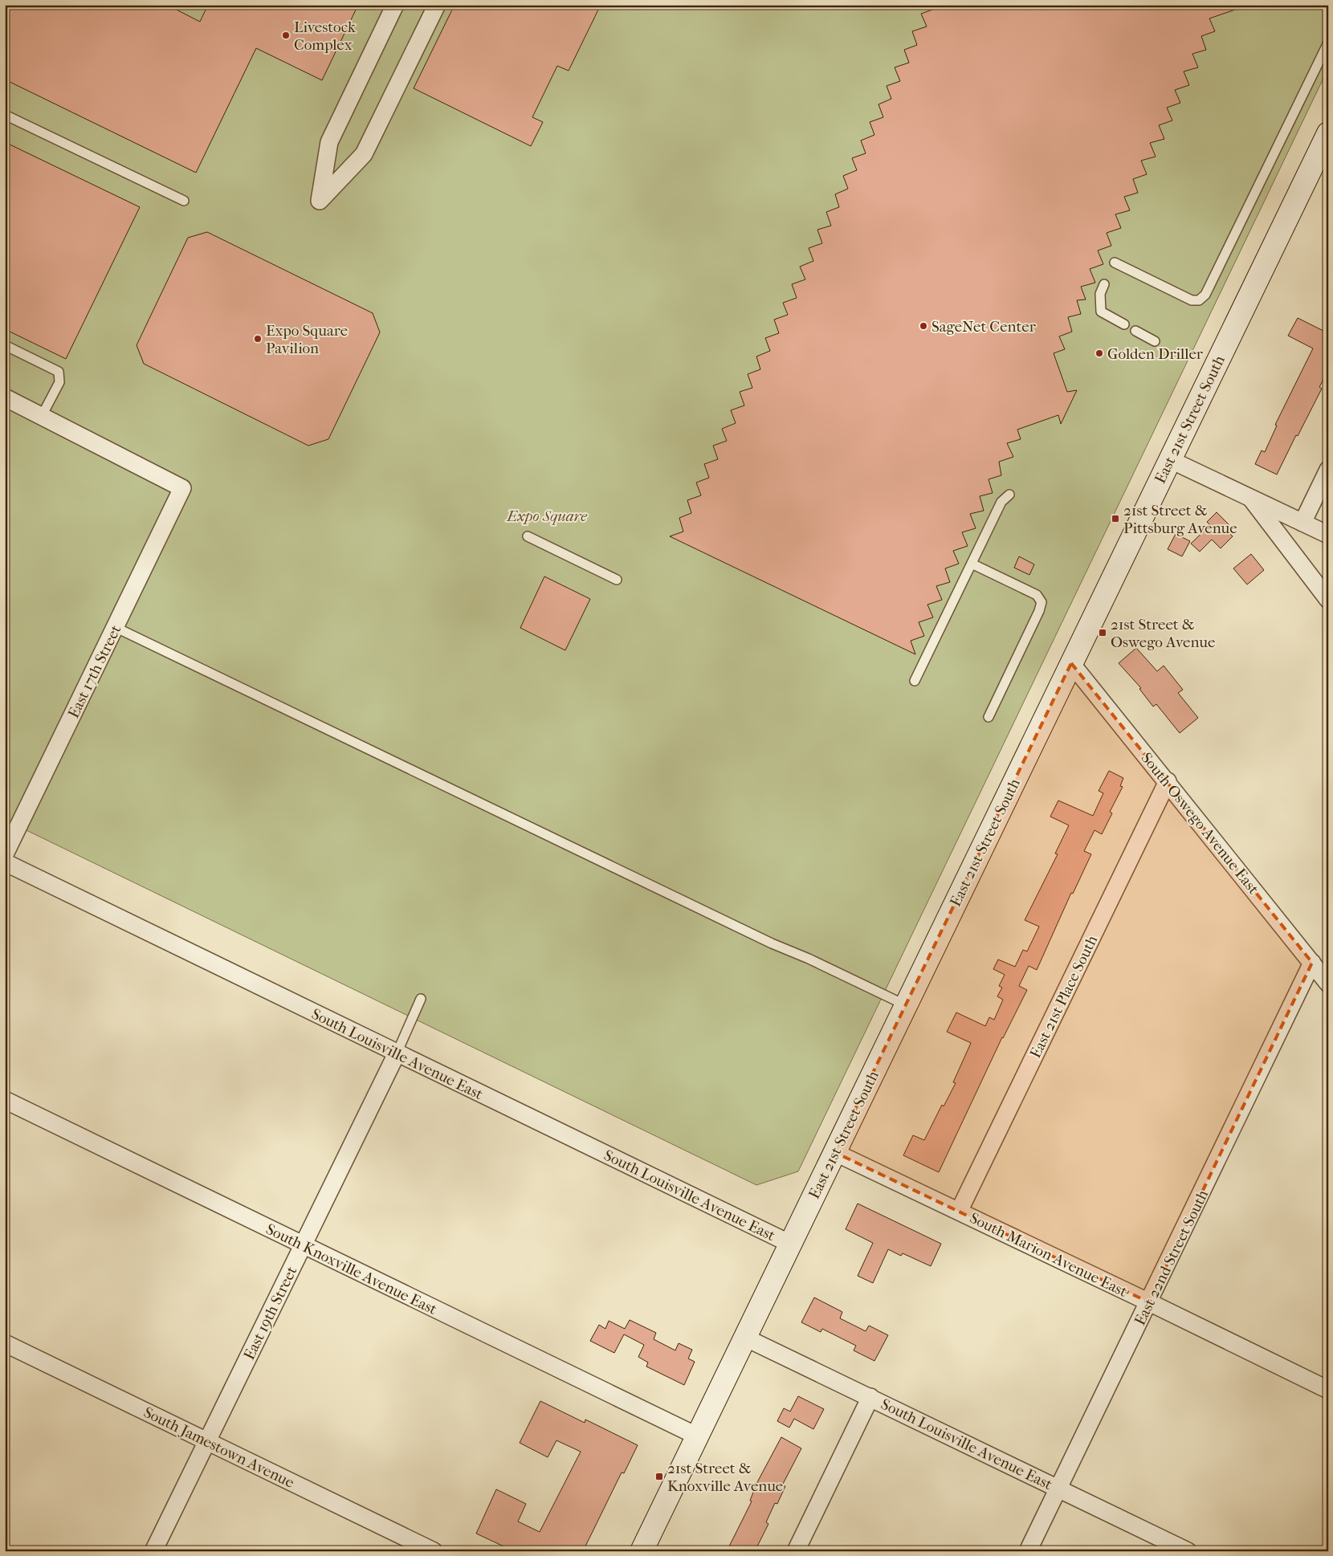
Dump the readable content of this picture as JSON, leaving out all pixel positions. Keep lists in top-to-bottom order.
{
  "streets": {
    "main road": ["East 21st Street South"],
    "street": [
      "East 17th Street",
      "South Oswego Avenue East",
      "East 21st Place South",
      "South Louisville Avenue East",
      "South Marion Avenue East",
      "East 22nd Street South",
      "South Knoxville Avenue East",
      "East 19th Street",
      "South Jamestown Avenue"
    ]
  },
  "crossings": [
    ["East 21st Street South", "South Oswego Avenue East"],
    ["East 21st Street South", "South Louisville Avenue East"],
    ["East 21st Street South", "South Marion Avenue East"],
    ["East 21st Street South", "South Knoxville Avenue East"],
    ["South Oswego Avenue East", "East 21st Place South"],
    ["South Oswego Avenue East", "East 22nd Street South"],
    ["East 21st Place South", "South Marion Avenue East"],
    ["South Louisville Avenue East", "East 22nd Street South"],
    ["South Louisville Avenue East", "East 19th Street"],
    ["South Marion Avenue East", "East 22nd Street South"],
    ["South Knoxville Avenue East", "East 19th Street"],
    ["East 19th Street", "South Jamestown Avenue"]
  ],
  "parks": ["Expo Square"],
  "places": {
    "other": [
      "Livestock Complex",
      "SageNet Center",
      "Expo Square Pavilion",
      "Golden Driller"
    ],
    "transit": ["21st Street & Pittsburg Avenue", "21st Street & Oswego Avenue", "21st Street & Knoxville Avenue"]
  }
}
